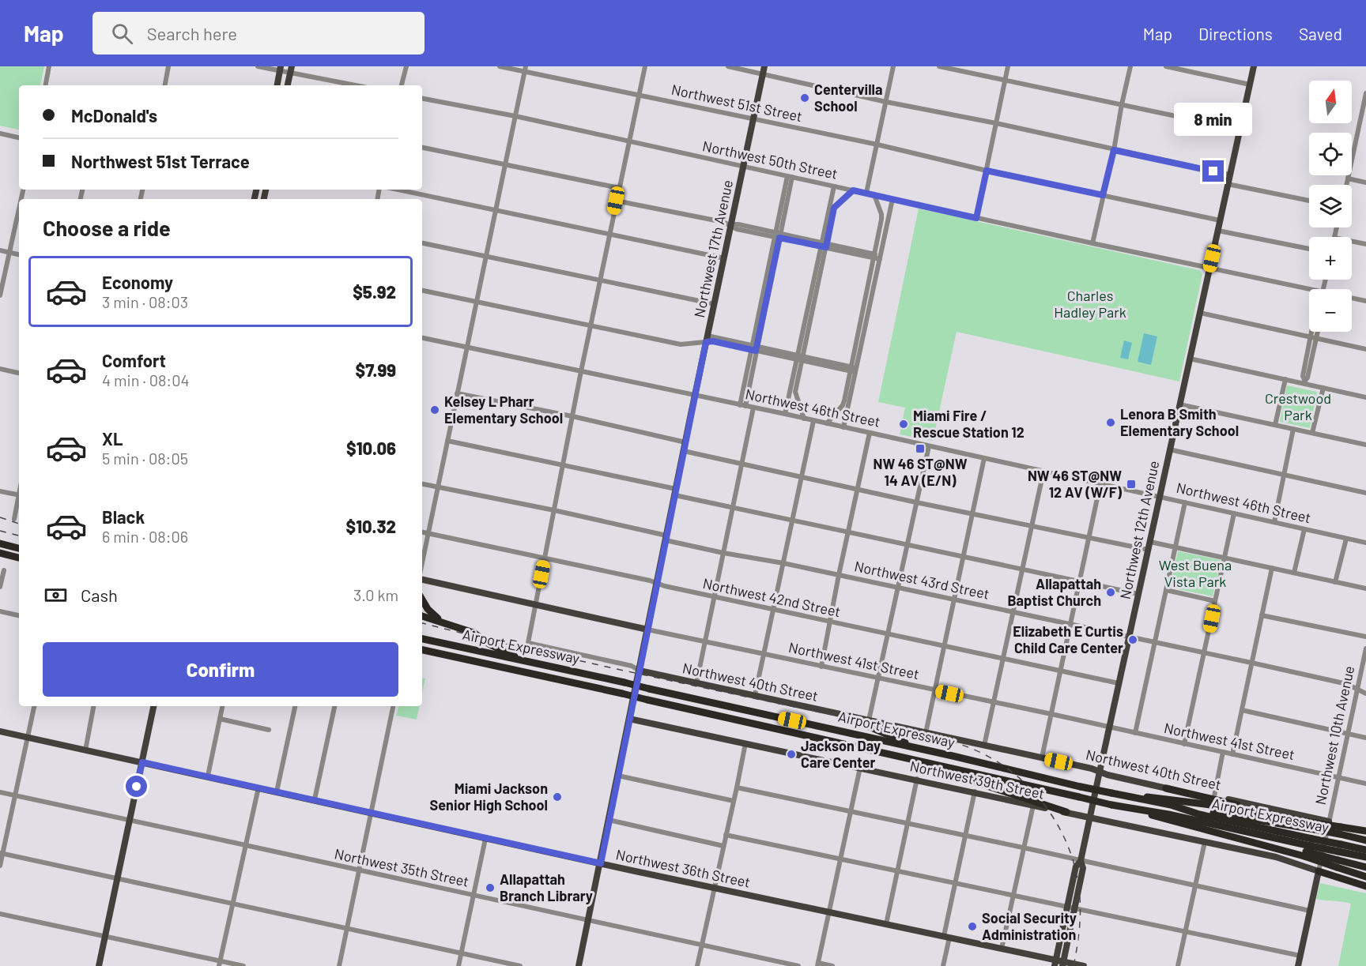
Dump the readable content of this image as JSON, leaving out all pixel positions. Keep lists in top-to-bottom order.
{
  "streets": {
    "highway": ["Airport Expressway"],
    "main road": [
      "Northwest 17th Avenue",
      "Northwest 12th Avenue",
      "Northwest 41st Street",
      "Northwest 40th Street",
      "Northwest 10th Avenue",
      "Northwest 39th Street",
      "Northwest 36th Street"
    ],
    "street": [
      "Northwest 51st Street",
      "Northwest 50th Street",
      "Northwest 46th Street",
      "Northwest 43rd Street",
      "Northwest 42nd Street",
      "Northwest 35th Street"
    ]
  },
  "crossings": [
    ["Northwest 51st Street", "Northwest 17th Avenue"],
    ["Northwest 51st Street", "Northwest 12th Avenue"],
    ["Northwest 50th Street", "Northwest 17th Avenue"],
    ["Northwest 50th Street", "Northwest 12th Avenue"],
    ["Northwest 17th Avenue", "Northwest 46th Street"],
    ["Northwest 17th Avenue", "Northwest 43rd Street"],
    ["Northwest 17th Avenue", "Northwest 42nd Street"],
    ["Northwest 17th Avenue", "Northwest 41st Street"],
    ["Northwest 17th Avenue", "Northwest 40th Street"],
    ["Northwest 17th Avenue", "Northwest 39th Street"],
    ["Northwest 17th Avenue", "Northwest 35th Street"],
    ["Northwest 17th Avenue", "Northwest 36th Street"],
    ["Northwest 46th Street", "Northwest 12th Avenue"],
    ["Northwest 12th Avenue", "Northwest 43rd Street"],
    ["Northwest 12th Avenue", "Northwest 42nd Street"],
    ["Northwest 12th Avenue", "Northwest 41st Street"],
    ["Northwest 12th Avenue", "Northwest 40th Street"],
    ["Northwest 12th Avenue", "Northwest 39th Street"],
    ["Northwest 12th Avenue", "Northwest 36th Street"],
    ["Northwest 43rd Street", "Northwest 10th Avenue"],
    ["Northwest 41st Street", "Northwest 40th Street"],
    ["Northwest 41st Street", "Northwest 10th Avenue"],
    ["Northwest 40th Street", "Northwest 10th Avenue"],
    ["Northwest 10th Avenue", "Northwest 39th Street"]
  ],
  "parks": ["Charles Hadley Park", "Crestwood Park", "West Buena Vista Park"],
  "places": {
    "other": [
      "Centervilla School",
      "Kelsey L Pharr Elementary School",
      "Lenora B Smith Elementary School",
      "Miami Fire / Rescue Station 12",
      "Allapattah Baptist Church",
      "Elizabeth E Curtis Child Care Center",
      "Jackson Day Care Center",
      "Miami Jackson Senior High School",
      "Allapattah Branch Library",
      "Social Security Administration"
    ],
    "transit": ["NW 46 ST@NW 14 AV (E/N)", "NW 46 ST@NW 12 AV (W/F)"]
  },
  "north": "top",
  "page": {
    "header": "Map",
    "search": "Search here",
    "nav": ["Map", "Directions", "Saved"],
    "map_buttons": ["+", "−"],
    "banner": ["McDonald's", "Northwest 51st Terrace"],
    "bubble": "8 min",
    "heading": "Choose a ride",
    "list": [
      {
        "name": "Economy",
        "note": "3 min · 08:03",
        "value": "$5.92"
      },
      {
        "name": "Comfort",
        "note": "4 min · 08:04",
        "value": "$7.99"
      },
      {
        "name": "XL",
        "note": "5 min · 08:05",
        "value": "$10.06"
      },
      {
        "name": "Black",
        "note": "6 min · 08:06",
        "value": "$10.32"
      }
    ],
    "pay": ["Cash", "3.0 km"],
    "buttons": "Confirm"
  }
}
